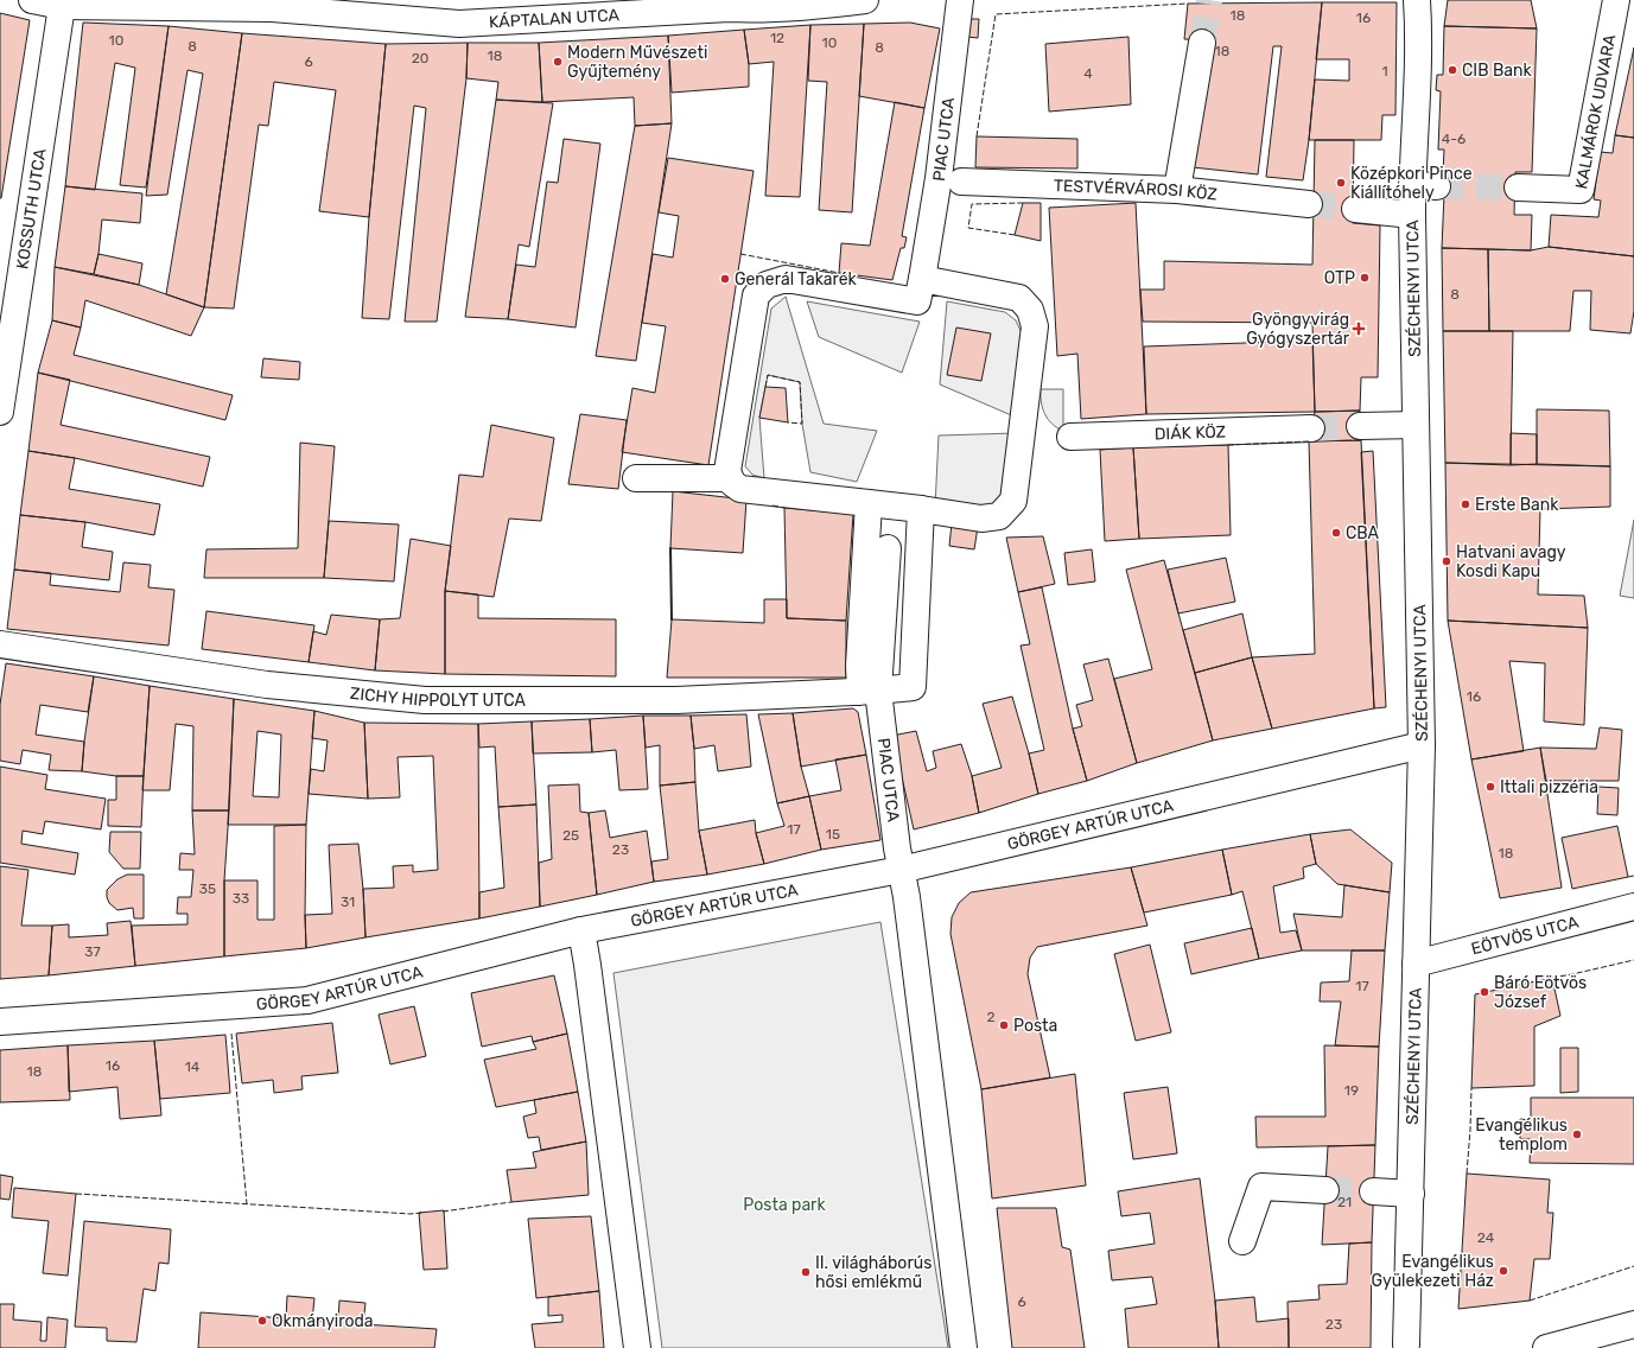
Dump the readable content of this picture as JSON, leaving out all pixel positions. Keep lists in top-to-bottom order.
{
  "streets": {
    "street": [
      "KÁPTALAN UTCA",
      "KALMÁROK UDVARA",
      "PIAC UTCA",
      "TESTVÉRVÁROSI KÖZ",
      "KOSSUTH UTCA",
      "SZÉCHENYI UTCA",
      "DIÁK KÖZ",
      "ZICHY HIPPOLYT UTCA",
      "GÖRGEY ARTÚR UTCA",
      "EÖTVÖS UTCA"
    ]
  },
  "crossings": [
    ["KÁPTALAN UTCA", "KOSSUTH UTCA"],
    ["PIAC UTCA", "ZICHY HIPPOLYT UTCA"],
    ["PIAC UTCA", "GÖRGEY ARTÚR UTCA"],
    ["SZÉCHENYI UTCA", "GÖRGEY ARTÚR UTCA"],
    ["SZÉCHENYI UTCA", "EÖTVÖS UTCA"]
  ],
  "parks": ["Posta park"],
  "places": {
    "other": [
      "Modern Művészeti Gyűjtemény",
      "CIB Bank",
      "Középkori Pince Kiállítóhely",
      "OTP",
      "Generál Takarék",
      "Erste Bank",
      "CBA",
      "Hatvani avagy Kosdi Kapu",
      "Ittali pizzéria",
      "Báró Eötvös József",
      "Posta",
      "Evangélikus templom",
      "Evangélikus Gyülekezeti Ház",
      "II. világháborús hősi emlékmű",
      "Okmányiroda"
    ],
    "health": ["Gyöngyvirág Gyógyszertár"]
  },
  "house_numbers": [
    "18",
    "16",
    "12",
    "10",
    "10",
    "8",
    "8",
    "18",
    "18",
    "20",
    "6",
    "1",
    "4",
    "4-6",
    "8",
    "16",
    "17",
    "15",
    "25",
    "23",
    "18",
    "35",
    "33",
    "31",
    "37",
    "17",
    "2",
    "16",
    "14",
    "18",
    "19",
    "21",
    "24",
    "6",
    "23"
  ]
}
